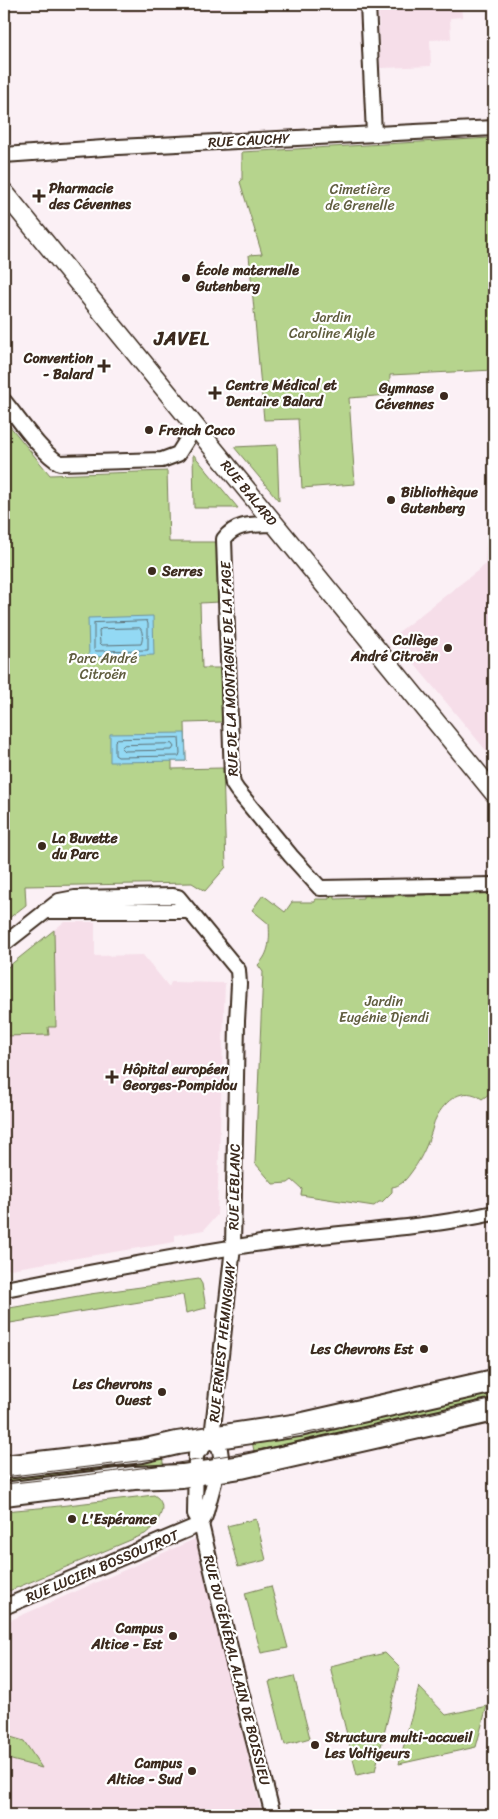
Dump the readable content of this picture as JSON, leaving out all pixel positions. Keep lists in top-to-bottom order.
{
  "streets": {
    "street": [
      "RUE CAUCHY",
      "RUE BALARD",
      "RUE DE LA MONTAGNE DE LA FAGE",
      "RUE LEBLANC",
      "RUE ERNEST HEMINGWAY",
      "RUE LUCIEN BOSSOUTROT",
      "RUE DU GÉNÉRAL ALAIN DE BOISSIEU"
    ]
  },
  "crossings": [
    ["RUE BALARD", "RUE DE LA MONTAGNE DE LA FAGE"],
    ["RUE LEBLANC", "RUE ERNEST HEMINGWAY"],
    ["RUE LUCIEN BOSSOUTROT", "RUE DU GÉNÉRAL ALAIN DE BOISSIEU"]
  ],
  "districts": ["JAVEL"],
  "parks": [
    "Cimetière de Grenelle",
    "Jardin Caroline Aigle",
    "Parc André Citroën",
    "Jardin Eugénie Djendi"
  ],
  "places": {
    "health": [
      "Pharmacie des Cévennes",
      "Convention - Balard",
      "Centre Médical et Dentaire Balard",
      "Hôpital européen Georges-Pompidou"
    ],
    "other": [
      "École maternelle Gutenberg",
      "Gymnase Cévennes",
      "French Coco",
      "Bibliothèque Gutenberg",
      "Serres",
      "Collège André Citroën",
      "La Buvette du Parc",
      "Les Chevrons Est",
      "Les Chevrons Ouest",
      "L'Espérance",
      "Campus Altice - Est",
      "Structure multi-accueil Les Voltigeurs",
      "Campus Altice - Sud"
    ]
  }
}
